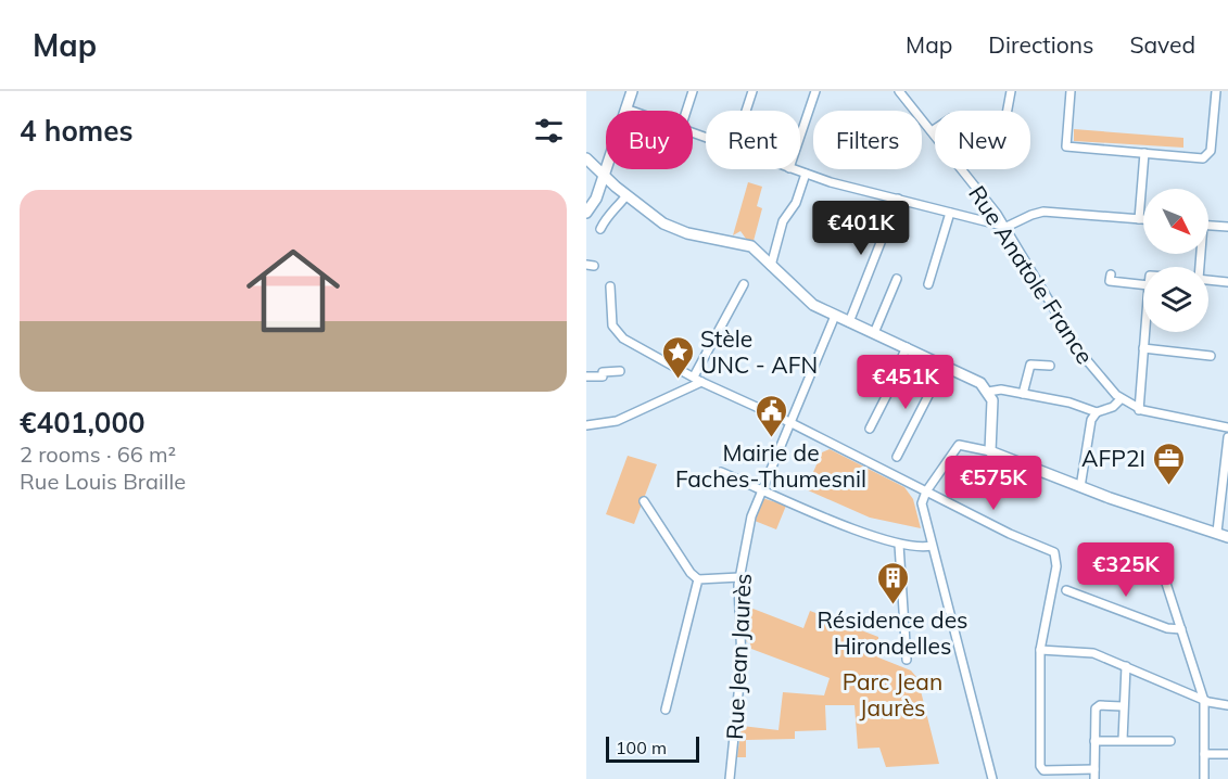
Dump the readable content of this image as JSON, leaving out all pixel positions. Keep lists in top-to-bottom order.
{
  "streets": {
    "street": ["Rue Anatole France", "Rue Jean Jaurès"]
  },
  "parks": ["Parc Jean Jaurès"],
  "places": {
    "place": ["Stèle UNC - AFN"],
    "public building": ["Mairie de Faches-Thumesnil"],
    "office": ["AFP2I"],
    "building": ["Résidence des Hirondelles"]
  },
  "scale_bar": "100 m",
  "north": "bottom right",
  "page": {
    "header": "Map",
    "nav": ["Map", "Directions", "Saved"],
    "heading": "4 homes",
    "chip": [
      "Buy",
      "Rent",
      "Filters",
      "New"
    ],
    "list": [
      {
        "name": "€401,000",
        "note": "2 rooms · 66 m² · Rue Louis Braille"
      }
    ],
    "price": [
      "€401K",
      "€451K",
      "€575K",
      "€325K"
    ],
    "scale": "100 m"
  }
}
